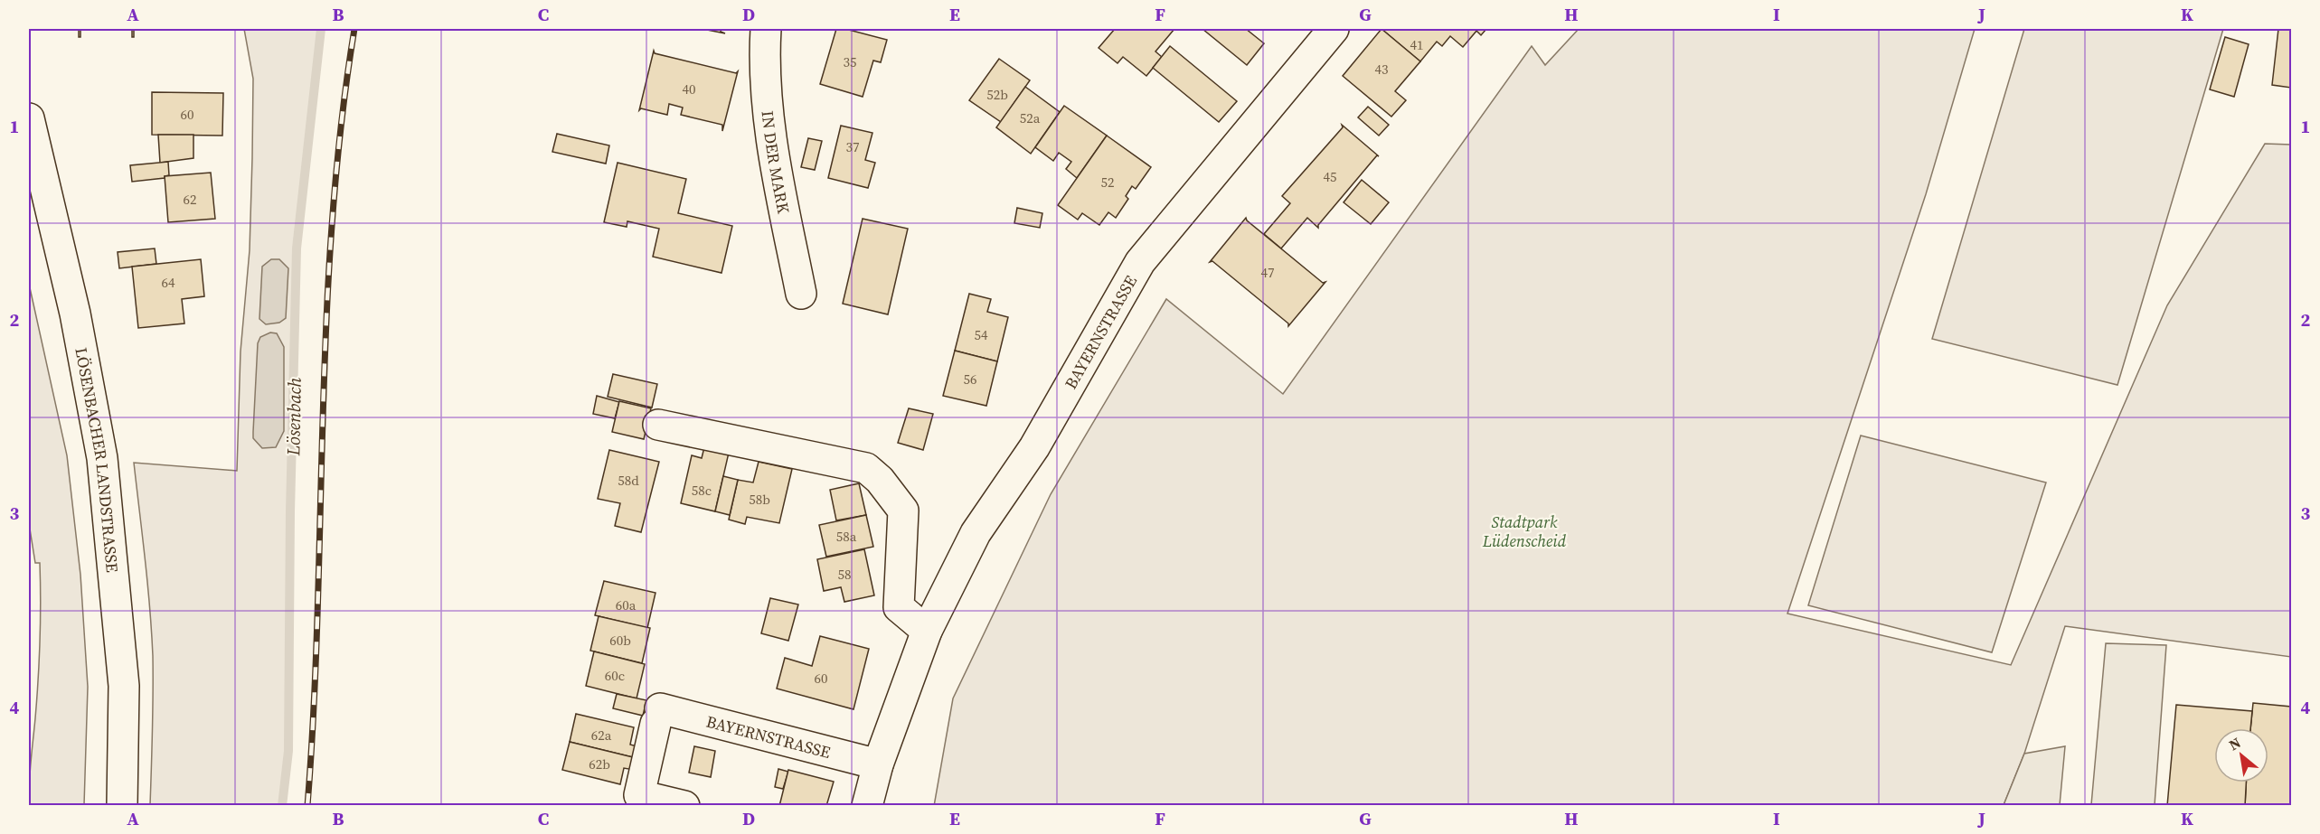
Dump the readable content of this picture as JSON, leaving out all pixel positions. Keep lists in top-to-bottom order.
{
  "streets": {
    "street": ["IN DER MARK", "BAYERNSTRASSE", "LÖSENBACHER LANDSTRASSE"]
  },
  "water": ["Lösenbach"],
  "parks": ["Stadtpark Lüdenscheid"],
  "house_numbers": [
    "41",
    "35",
    "43",
    "40",
    "52b",
    "60",
    "52a",
    "37",
    "45",
    "52",
    "62",
    "47",
    "64",
    "54",
    "56",
    "58d",
    "58c",
    "58b",
    "58a",
    "58",
    "60a",
    "60b",
    "60c",
    "60",
    "62a",
    "62b"
  ],
  "north": "top left",
  "grid": {
    "columns": [
      "A",
      "B",
      "C",
      "D",
      "E",
      "F",
      "G",
      "H",
      "I",
      "J",
      "K"
    ],
    "rows": [
      "1",
      "2",
      "3",
      "4"
    ]
  }
}
